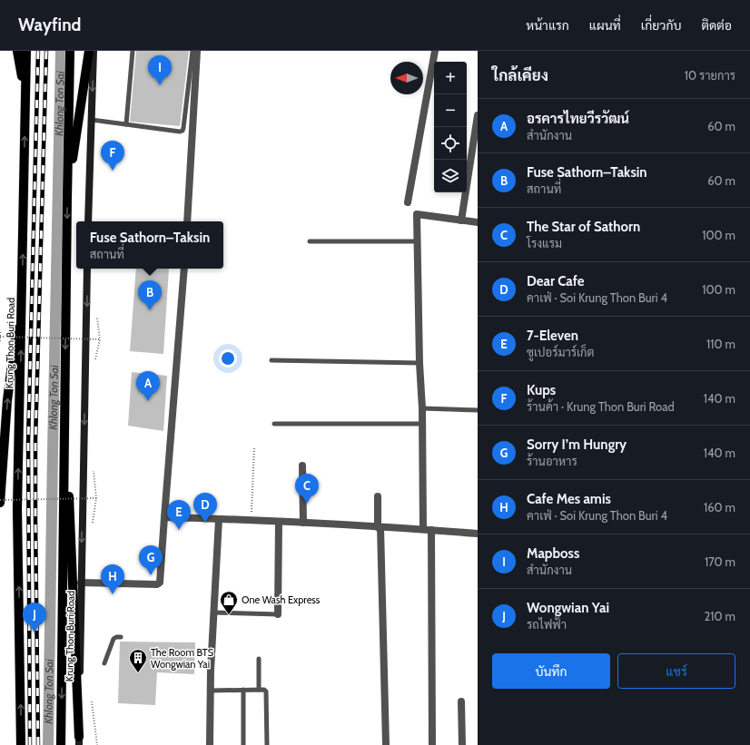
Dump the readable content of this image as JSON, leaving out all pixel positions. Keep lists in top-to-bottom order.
{
  "streets": {
    "main road": ["Krung Thon Buri Road"]
  },
  "water": ["Khlong Ton Sai"],
  "places": {
    "shop": ["One Wash Express"],
    "building": ["The Room BTS Wongwian Yai"]
  },
  "north": "left",
  "page": {
    "header": "Wayfind",
    "nav": [
      "หน้าแรก",
      "แผนที่",
      "เกี่ยวกับ",
      "ติดต่อ"
    ],
    "heading": ["ใกล้เคียง", "10 รายการ"],
    "pins": [
      "I",
      "F",
      "B",
      "A",
      "C",
      "D",
      "E",
      "G",
      "H",
      "J"
    ],
    "map_buttons": ["+", "−"],
    "list": [
      {
        "mark": "A",
        "name": "อรคารไทยวีรวัฒน์",
        "note": "สำนักงาน",
        "value": "60 m"
      },
      {
        "mark": "B",
        "name": "Fuse Sathorn–Taksin",
        "note": "สถานที่",
        "value": "60 m"
      },
      {
        "mark": "C",
        "name": "The Star of Sathorn",
        "note": "โรงแรม",
        "value": "100 m"
      },
      {
        "mark": "D",
        "name": "Dear Cafe",
        "note": "คาเฟ่ · Soi Krung Thon Buri 4",
        "value": "100 m"
      },
      {
        "mark": "E",
        "name": "7-Eleven",
        "note": "ซูเปอร์มาร์เก็ต",
        "value": "110 m"
      },
      {
        "mark": "F",
        "name": "Kups",
        "note": "ร้านค้า · Krung Thon Buri Road",
        "value": "140 m"
      },
      {
        "mark": "G",
        "name": "Sorry I’m Hungry",
        "note": "ร้านอาหาร",
        "value": "140 m"
      },
      {
        "mark": "H",
        "name": "Cafe Mes amis",
        "note": "คาเฟ่ · Soi Krung Thon Buri 4",
        "value": "160 m"
      },
      {
        "mark": "I",
        "name": "Mapboss",
        "note": "สำนักงาน",
        "value": "170 m"
      },
      {
        "mark": "J",
        "name": "Wongwian Yai",
        "note": "รถไฟฟ้า",
        "value": "210 m"
      }
    ],
    "popup": ["Fuse Sathorn–Taksin", "สถานที่"],
    "buttons": ["บันทึก", "แชร์"]
  }
}
